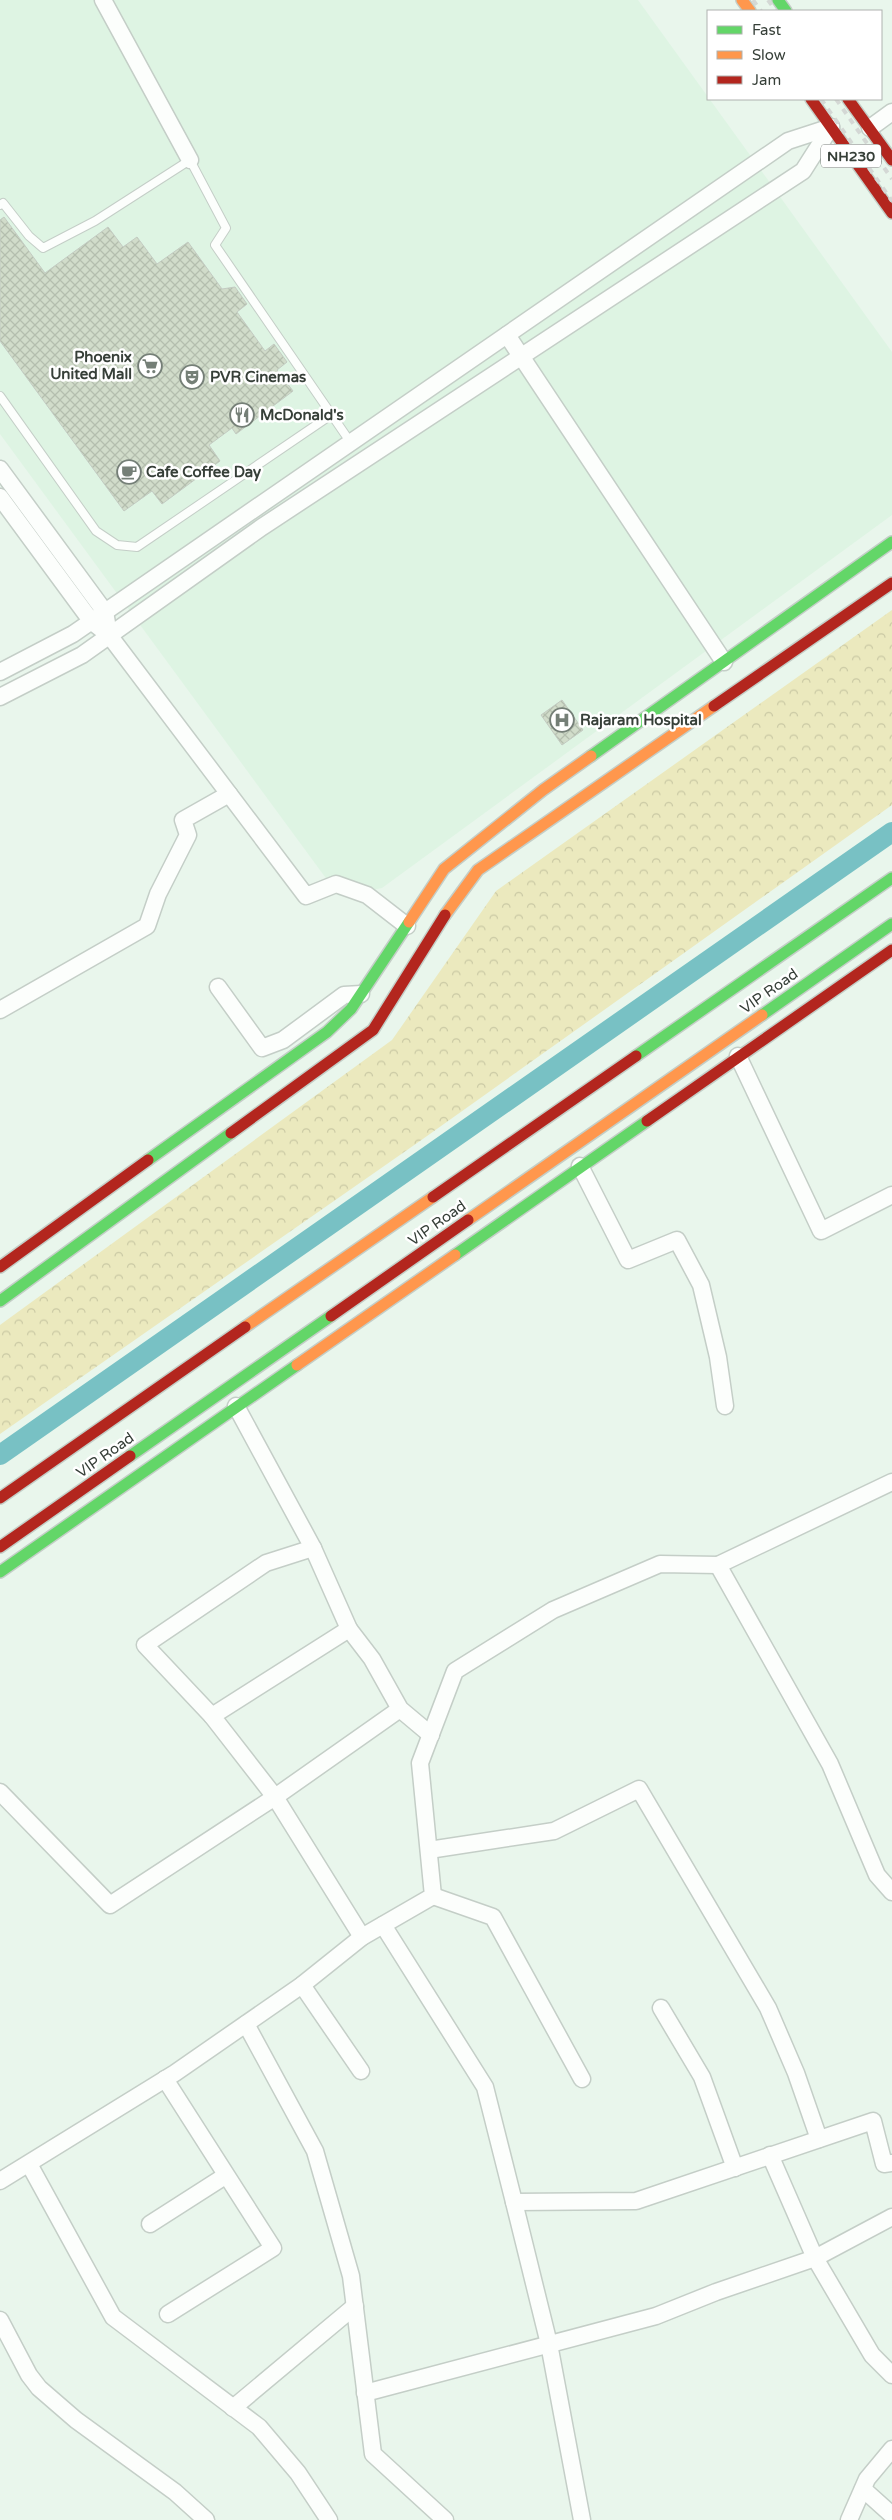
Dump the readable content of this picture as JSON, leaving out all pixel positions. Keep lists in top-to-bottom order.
{
  "streets": {
    "main road": ["NH230", "VIP Road"]
  },
  "places": {
    "supermarket": ["Phoenix United Mall"],
    "theatre": ["PVR Cinemas"],
    "restaurant": ["McDonald's"],
    "cafe": ["Cafe Coffee Day"],
    "hospital": ["Rajaram Hospital"]
  },
  "legend": ["Fast", "Slow", "Jam"]
}
